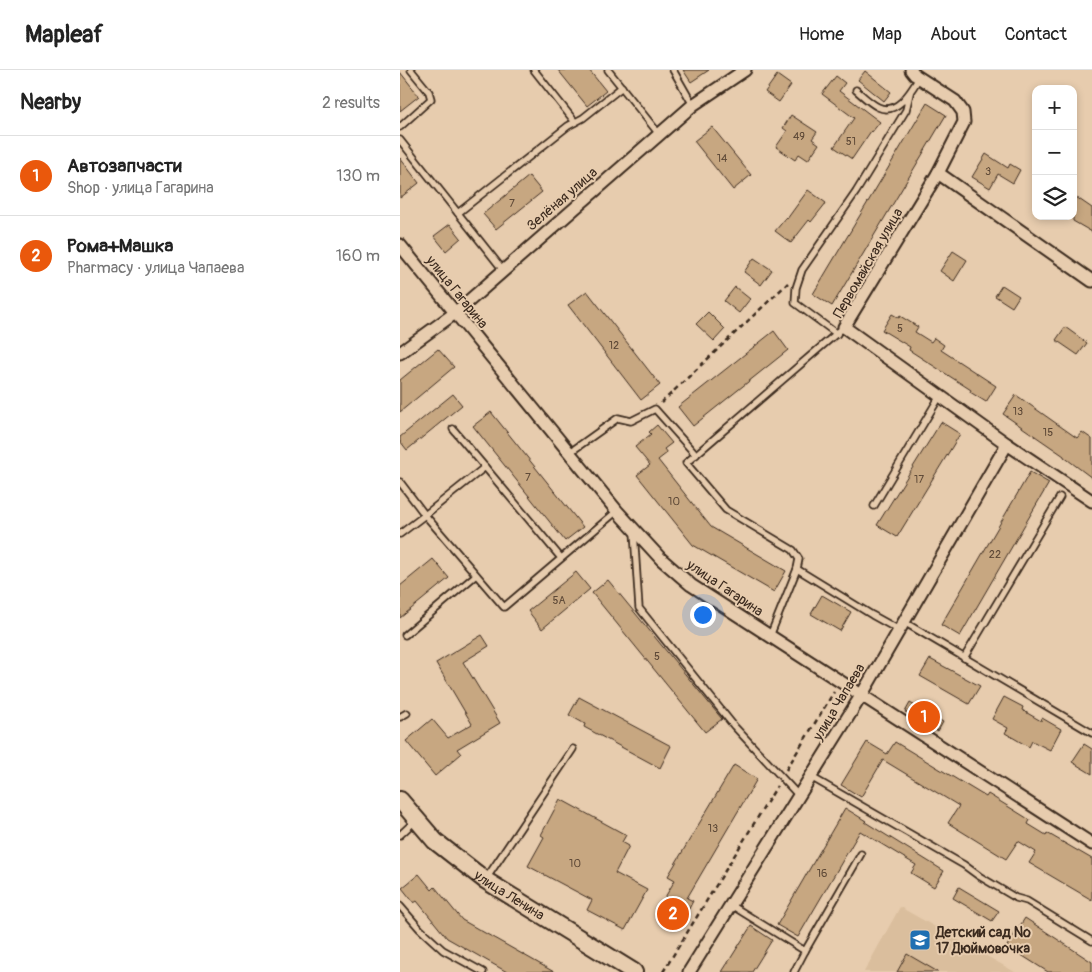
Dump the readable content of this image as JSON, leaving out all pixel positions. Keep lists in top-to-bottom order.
{
  "streets": {
    "main road": ["улица Ленина"],
    "street": [
      "Зелёная улица",
      "Первомайская улица",
      "улица Гагарина",
      "улица Чапаева"
    ]
  },
  "crossings": [
    ["Зелёная улица", "улица Гагарина"],
    ["Первомайская улица", "улица Чапаева"],
    ["улица Гагарина", "улица Чапаева"]
  ],
  "places": {
    "school or university": ["Детский сад № 17 Дюймовочка"]
  },
  "house_numbers": [
    "49",
    "51",
    "14",
    "3",
    "7",
    "5",
    "12",
    "13",
    "15",
    "7",
    "17",
    "10",
    "22",
    "5А",
    "5",
    "13",
    "10",
    "16"
  ],
  "page": {
    "header": "Mapleaf",
    "nav": [
      "Home",
      "Map",
      "About",
      "Contact"
    ],
    "heading": ["Nearby", "2 results"],
    "map_buttons": ["+", "−"],
    "list": [
      {
        "mark": "1",
        "name": "Автозапчасти",
        "note": "Shop · улица Гагарина",
        "value": "130 m"
      },
      {
        "mark": "2",
        "name": "Рома+Машка",
        "note": "Pharmacy · улица Чапаева",
        "value": "160 m"
      }
    ],
    "pins": ["1", "2"]
  }
}
